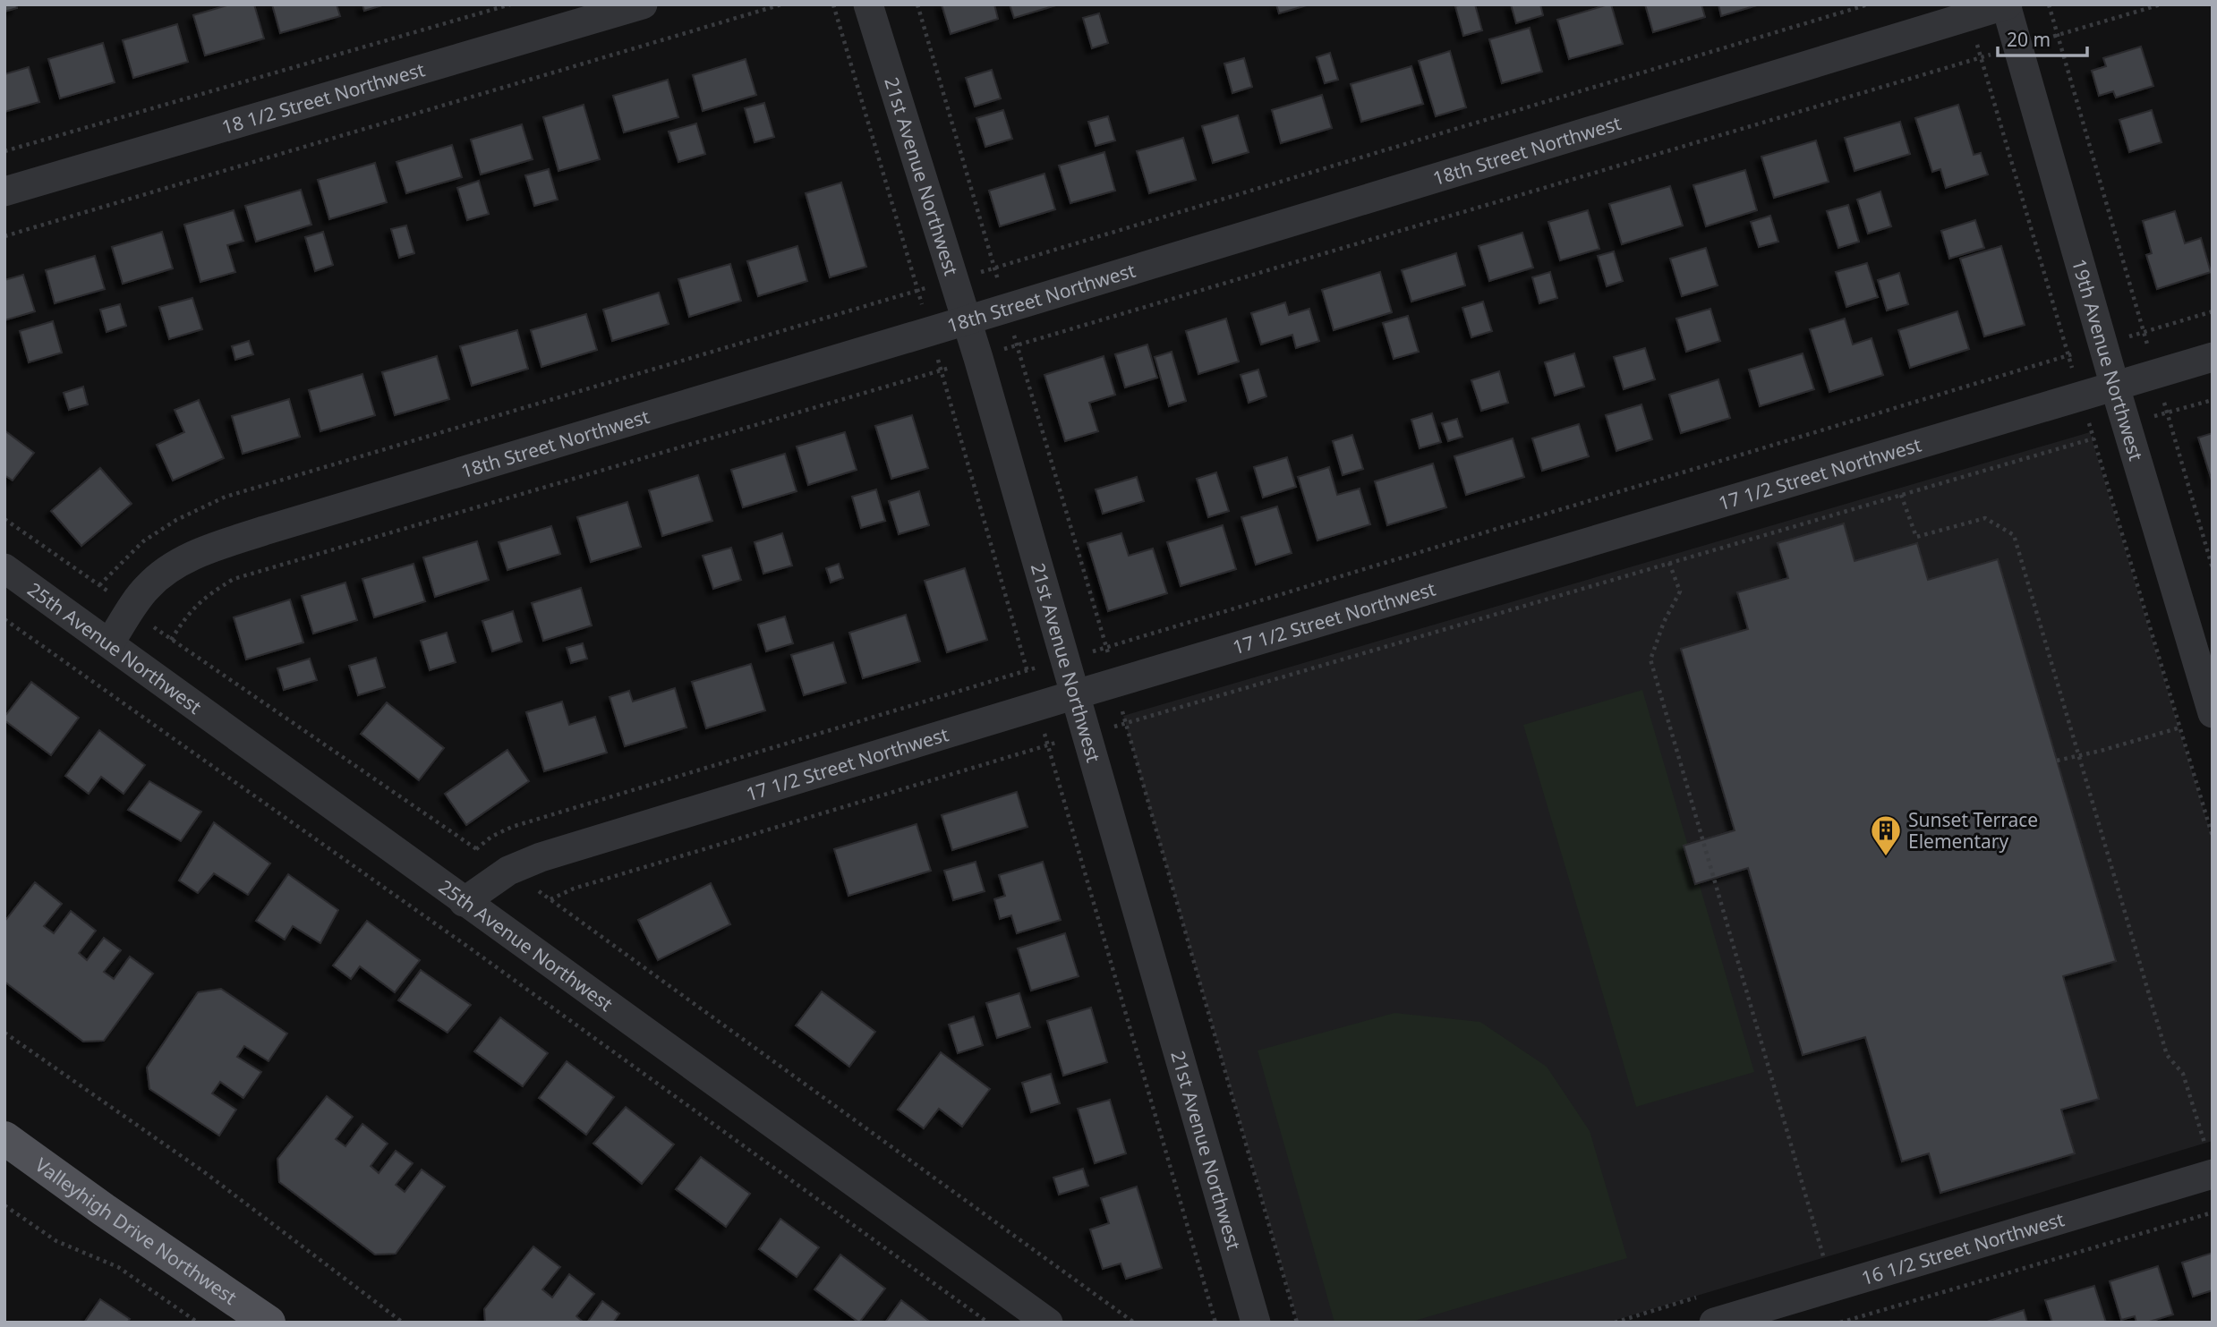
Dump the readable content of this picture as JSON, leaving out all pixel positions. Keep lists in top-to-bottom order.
{
  "streets": {
    "main road": ["Valleyhigh Drive Northwest"],
    "street": [
      "18 1/2 Street Northwest",
      "18th Street Northwest",
      "21st Avenue Northwest",
      "19th Avenue Northwest",
      "17 1/2 Street Northwest",
      "25th Avenue Northwest",
      "16 1/2 Street Northwest"
    ]
  },
  "crossings": [
    ["18th Street Northwest", "21st Avenue Northwest"],
    ["18th Street Northwest", "19th Avenue Northwest"],
    ["18th Street Northwest", "25th Avenue Northwest"],
    ["21st Avenue Northwest", "17 1/2 Street Northwest"],
    ["19th Avenue Northwest", "17 1/2 Street Northwest"],
    ["17 1/2 Street Northwest", "25th Avenue Northwest"]
  ],
  "places": {
    "building": ["Sunset Terrace Elementary"]
  },
  "scale_bar": "20 m"
}
